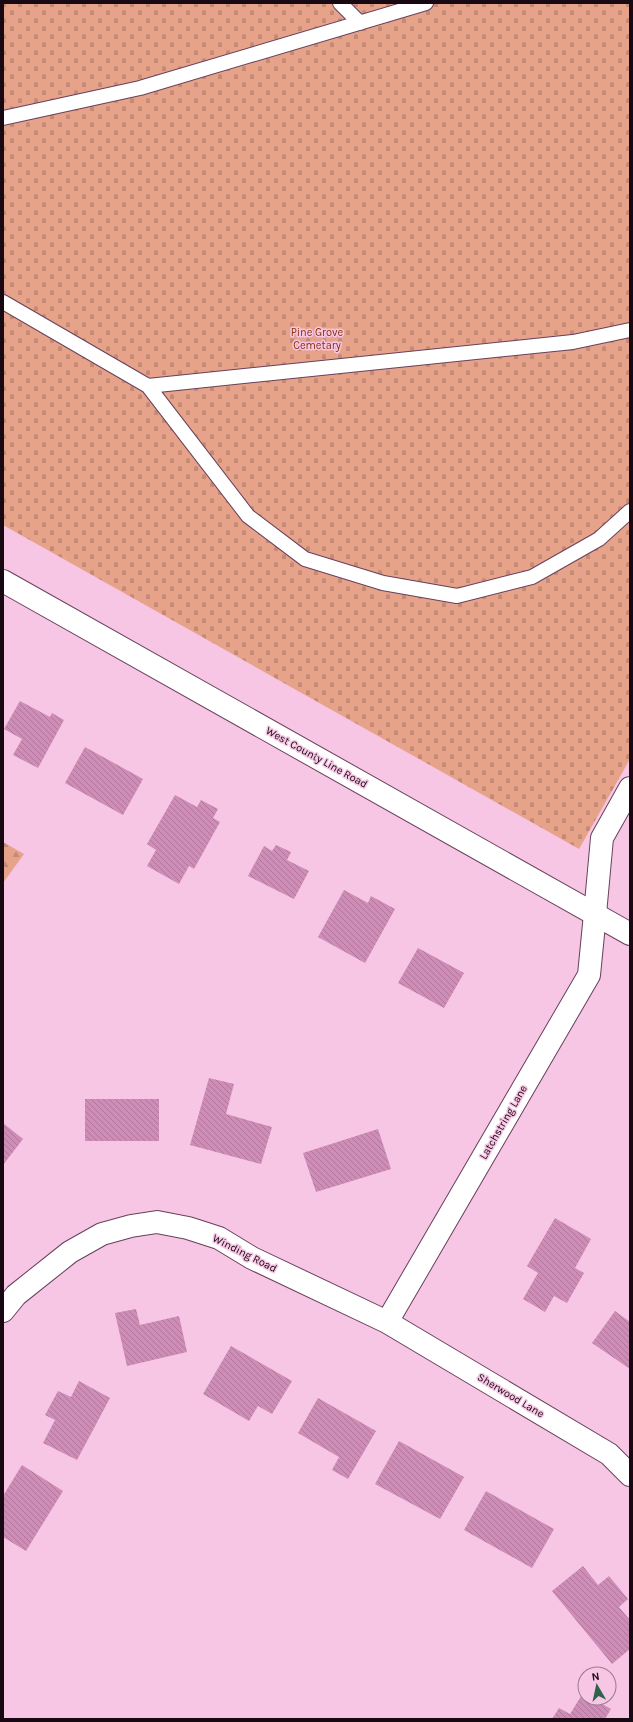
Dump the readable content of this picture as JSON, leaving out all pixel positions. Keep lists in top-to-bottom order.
{
  "streets": {
    "street": [
      "West County Line Road",
      "Latchstring Lane",
      "Winding Road",
      "Sherwood Lane"
    ]
  },
  "crossings": [
    ["West County Line Road", "Latchstring Lane"],
    ["Latchstring Lane", "Winding Road"],
    ["Latchstring Lane", "Sherwood Lane"],
    ["Winding Road", "Sherwood Lane"]
  ],
  "parks": ["Pine Grove Cemetary"],
  "north": "top"
}
